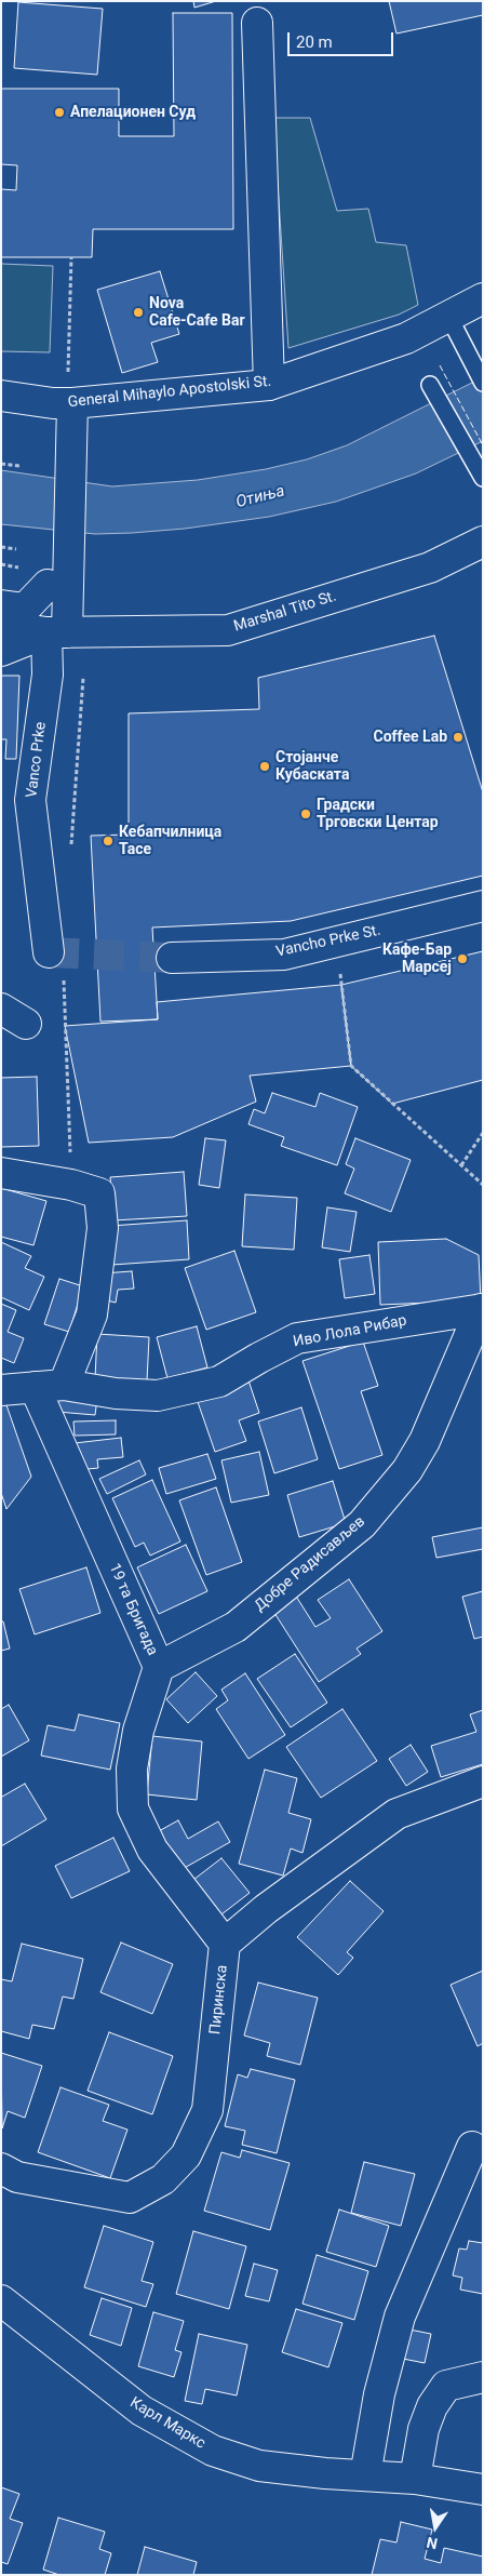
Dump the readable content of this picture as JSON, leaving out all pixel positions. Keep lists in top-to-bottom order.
{
  "streets": {
    "street": [
      "General Mihaylo Apostolski St.",
      "Marshal Tito St.",
      "Vanco Prke",
      "Vancho Prke St.",
      "Иво Лола Рибар",
      "Добре Радисављев",
      "19 та Бригада",
      "Пиринска",
      "Карл Маркс"
    ]
  },
  "crossings": [
    ["General Mihaylo Apostolski St.", "Vanco Prke"],
    ["Marshal Tito St.", "Vanco Prke"],
    ["Иво Лола Рибар", "Добре Радисављев"],
    ["Иво Лола Рибар", "19 та Бригада"],
    ["Добре Радисављев", "19 та Бригада"],
    ["19 та Бригада", "Пиринска"]
  ],
  "water": ["Отиња"],
  "places": [
    "Апелационен Суд",
    "Nova Cafe-Cafe Bar",
    "Coffee Lab",
    "Стојанче Кубаската",
    "Градски Трговски Центар",
    "Кебапчилница Тасе",
    "Кафе-Бар Марсеј"
  ],
  "scale_bar": "20 m",
  "north": "bottom"
}
